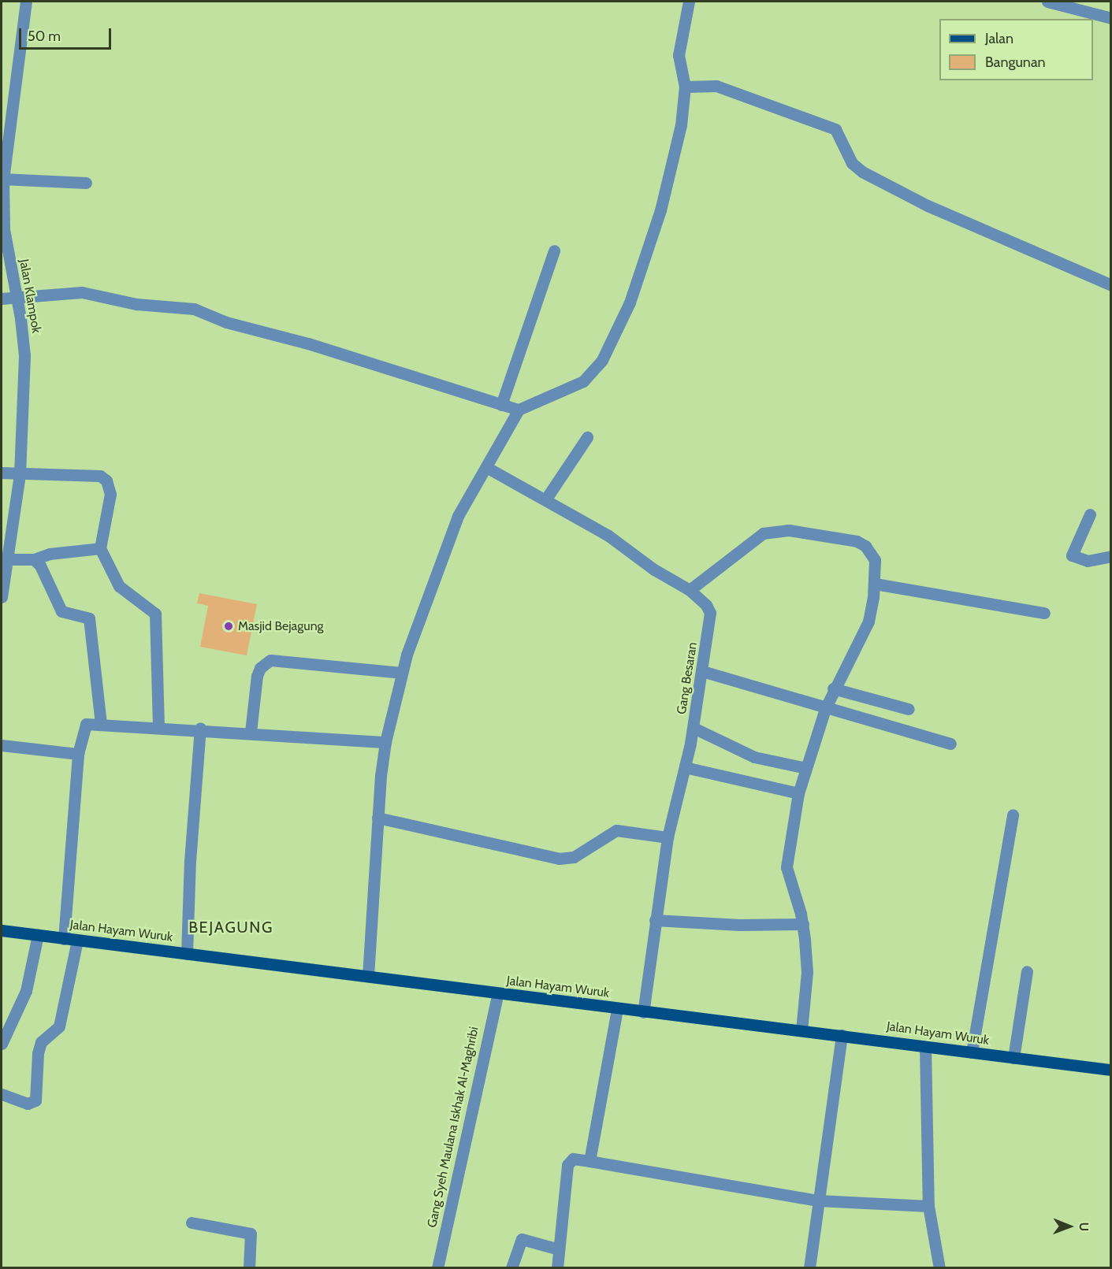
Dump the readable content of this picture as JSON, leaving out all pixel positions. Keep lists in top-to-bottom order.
{
  "streets": {
    "main road": ["Jalan Hayam Wuruk"],
    "street": ["Jalan Klampok", "Gang Besaran", "Gang Syeh Maulana Iskhak Al-Maghribi"]
  },
  "crossings": [
    ["Gang Besaran", "Jalan Hayam Wuruk"],
    ["Jalan Hayam Wuruk", "Gang Syeh Maulana Iskhak Al-Maghribi"]
  ],
  "districts": ["BEJAGUNG"],
  "places": ["Masjid Bejagung"],
  "legend": ["Jalan", "Bangunan"],
  "scale_bar": "50 m",
  "north": "right"
}
